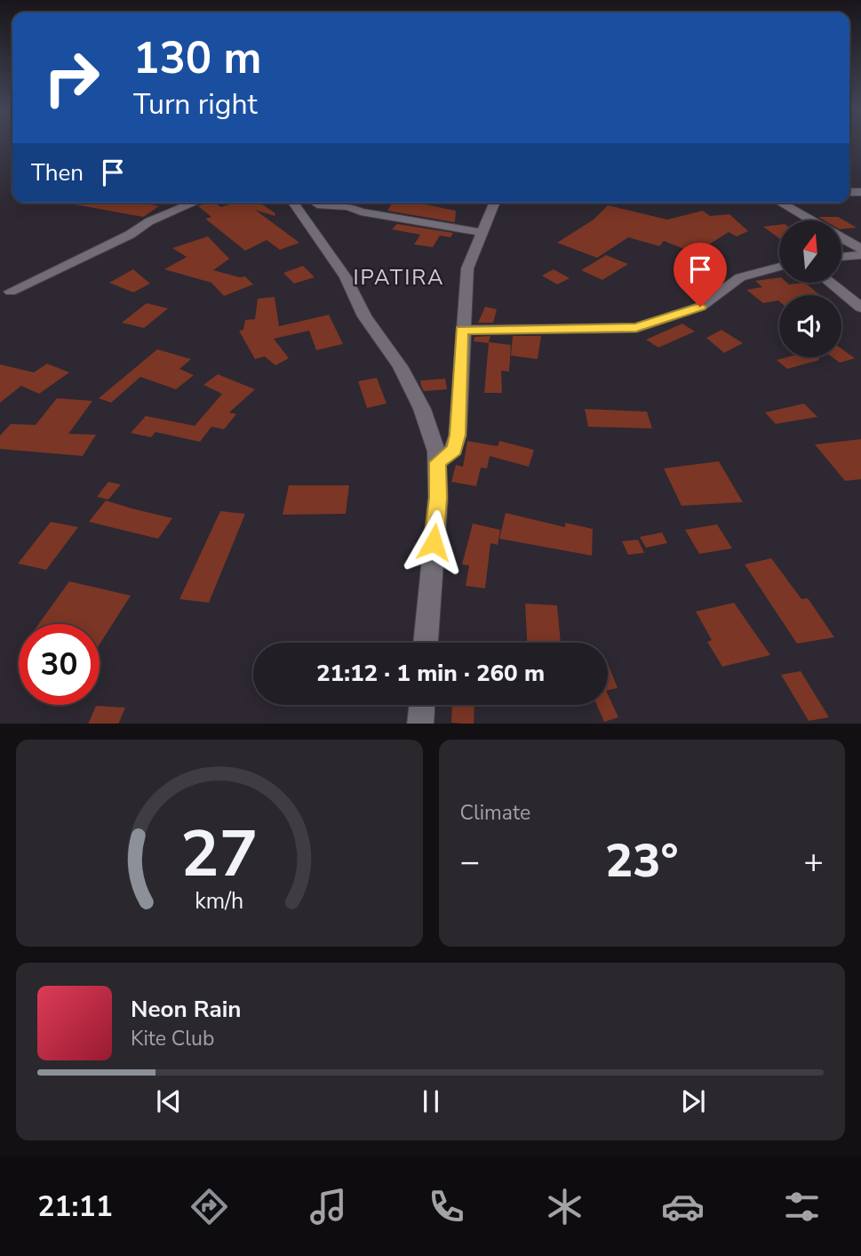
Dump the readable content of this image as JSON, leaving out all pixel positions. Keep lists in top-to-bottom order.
{
  "districts": ["IPATIRA"],
  "north": "top",
  "page": {
    "turn": ["130 m", "Turn right"],
    "then": "Then",
    "limit": "30",
    "trip": "21:12 · 1 min · 260 m",
    "tile": "Climate",
    "heat": ["−", "23°", "+"],
    "song": ["Neon Rain", "Kite Club"],
    "tabs": "21:11",
    "gauge": ["27", "km/h"]
  }
}
